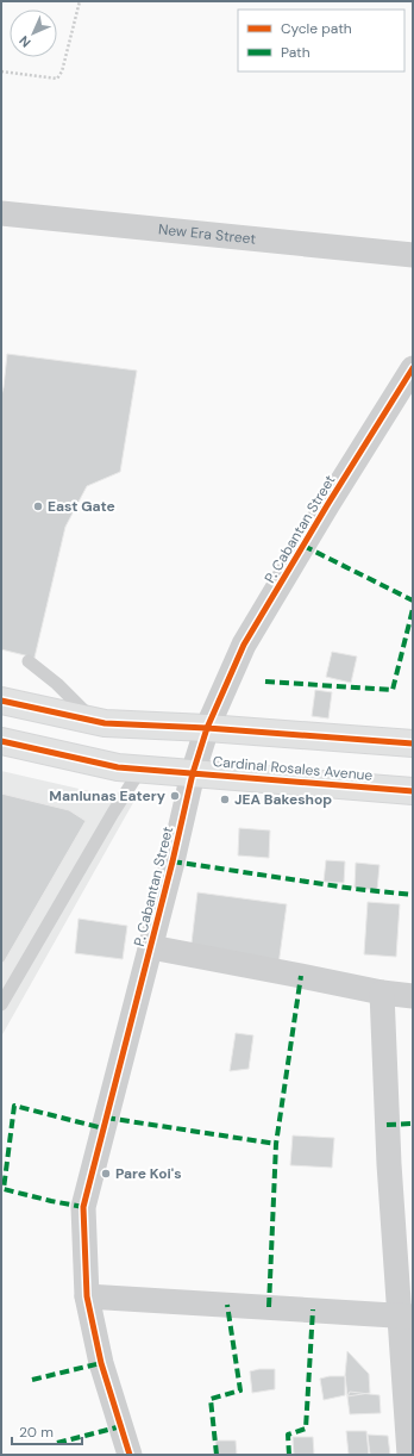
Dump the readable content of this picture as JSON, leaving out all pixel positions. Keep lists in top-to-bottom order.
{
  "streets": {
    "main road": ["Cardinal Rosales Avenue"],
    "street": ["New Era Street", "P. Cabantan Street"]
  },
  "crossings": [
    ["P. Cabantan Street", "Cardinal Rosales Avenue"]
  ],
  "places": [
    "East Gate",
    "Manlunas Eatery",
    "JEA Bakeshop",
    "Pare Koi's"
  ],
  "legend": ["Cycle path", "Path"],
  "scale_bar": "20 m",
  "north": "bottom left"
}
